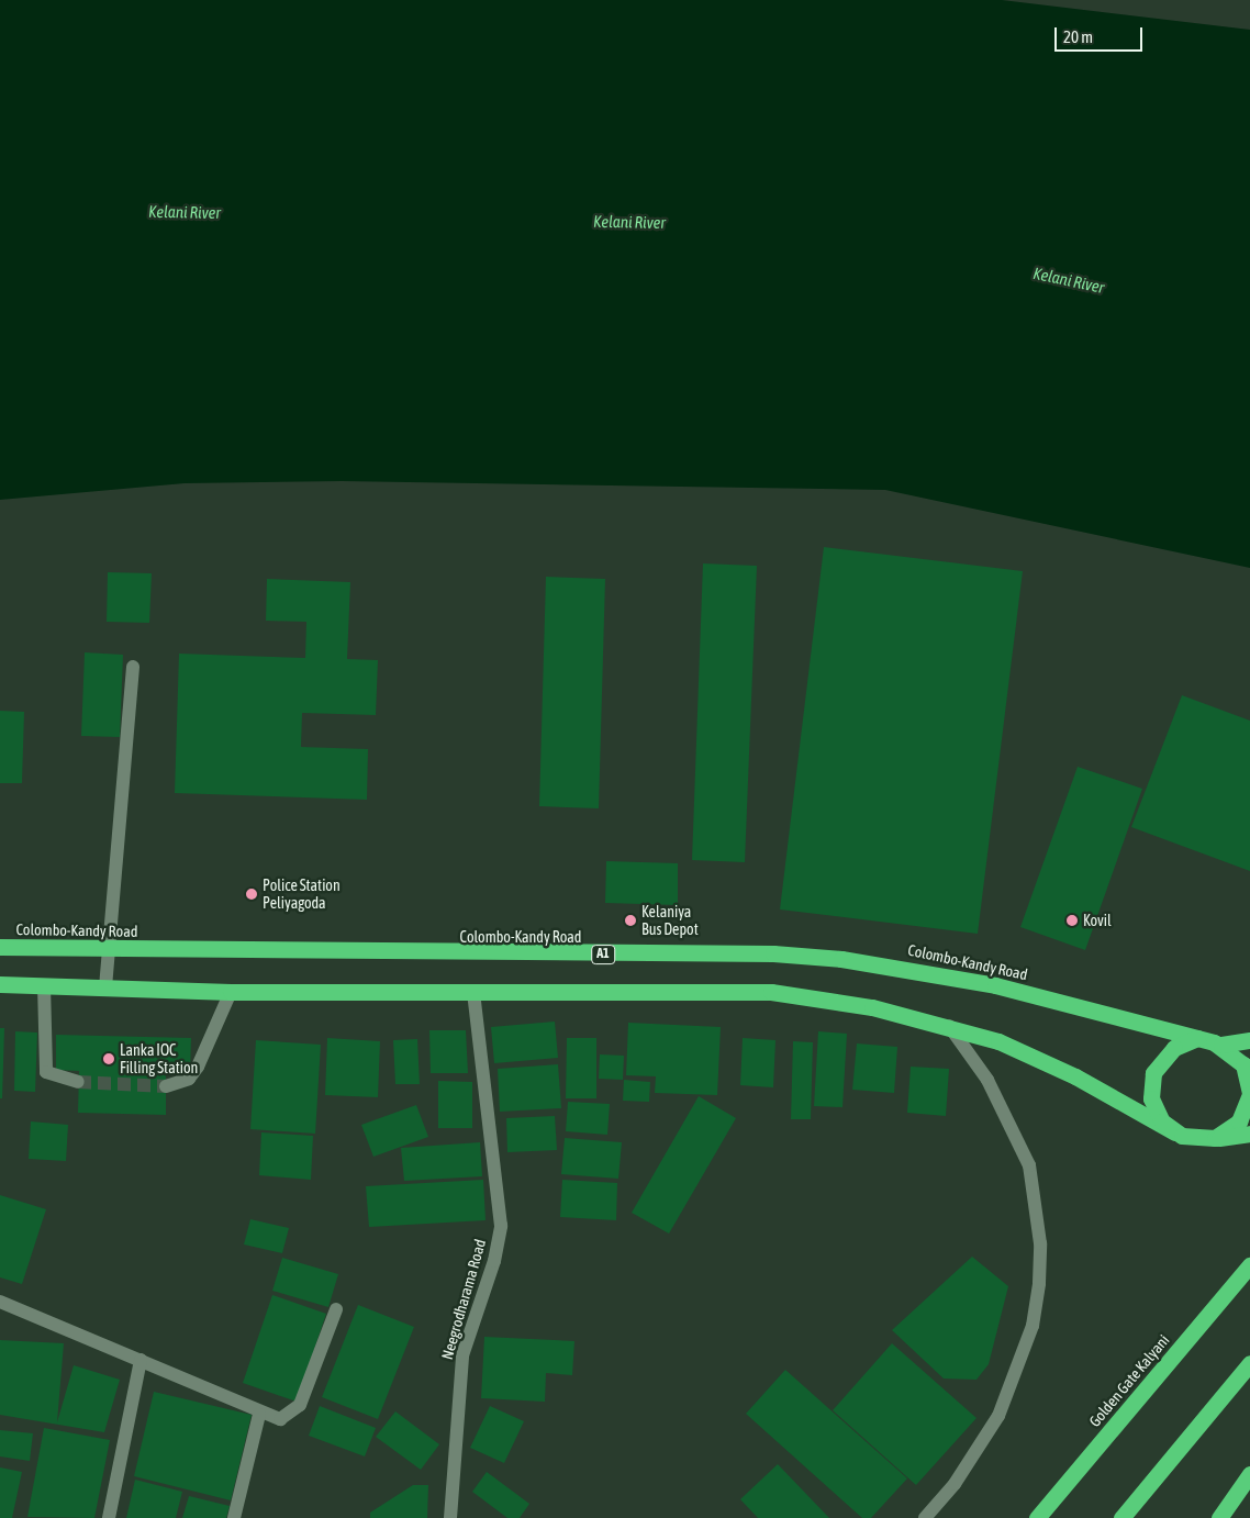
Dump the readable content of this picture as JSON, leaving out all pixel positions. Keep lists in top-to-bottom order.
{
  "streets": {
    "highway": ["Colombo-Kandy Road", "A1", "Golden Gate Kalyani"],
    "street": ["Neegrodharama Road"]
  },
  "water": ["Kelani River"],
  "places": [
    "Police Station Peliyagoda",
    "Kelaniya Bus Depot",
    "Kovil",
    "Lanka IOC Filling Station"
  ],
  "scale_bar": "20 m"
}
